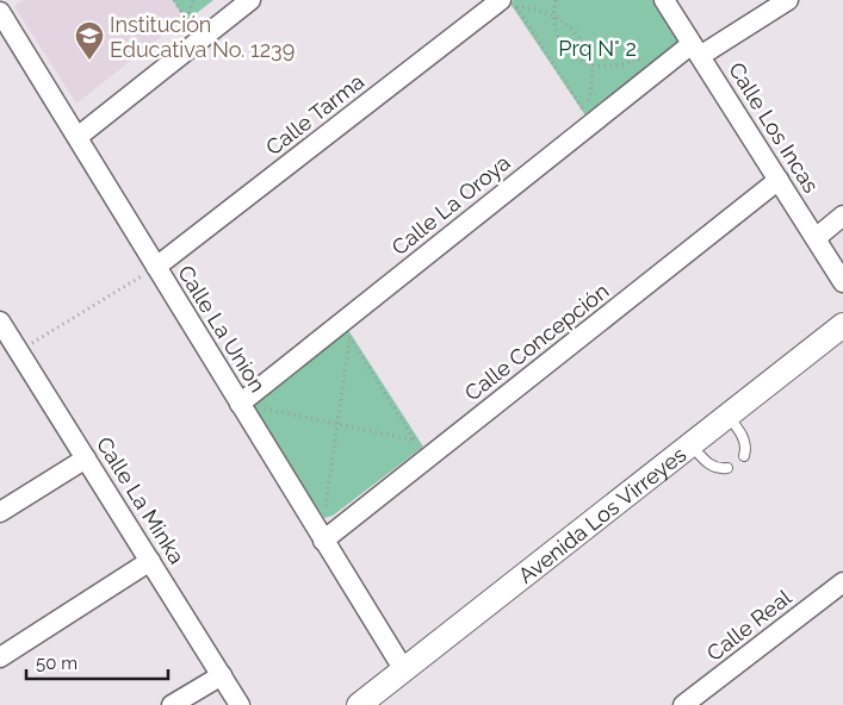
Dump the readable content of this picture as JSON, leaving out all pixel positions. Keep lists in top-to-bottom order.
{
  "streets": {
    "street": [
      "Calle Tarma",
      "Calle Los Incas",
      "Calle La Oroya",
      "Calle La Union",
      "Calle Concepción",
      "Calle La Minka",
      "Avenida Los Virreyes",
      "Calle Real"
    ]
  },
  "crossings": [
    ["Calle Tarma", "Calle La Union"],
    ["Calle Los Incas", "Calle La Oroya"],
    ["Calle Los Incas", "Calle Concepción"],
    ["Calle La Oroya", "Calle La Union"],
    ["Calle La Union", "Calle Concepción"],
    ["Calle La Union", "Avenida Los Virreyes"]
  ],
  "parks": ["Prq N° 2"],
  "places": {
    "school or university": ["Institución Educativa No. 1239"]
  },
  "scale_bar": "50 m"
}
